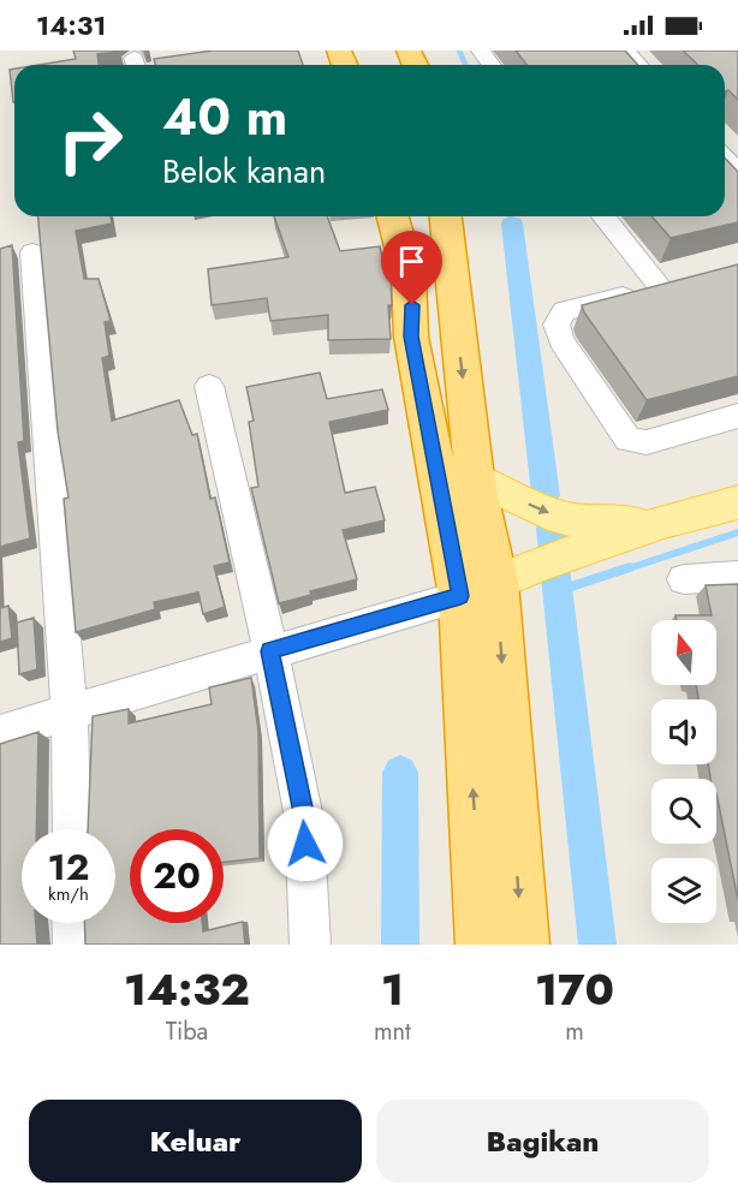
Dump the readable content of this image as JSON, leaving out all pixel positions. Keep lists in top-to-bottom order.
{
  "north": "top",
  "page": {
    "status": "14:31",
    "turn": ["40 m", "Belok kanan"],
    "speed": "12 km/h",
    "limit": "20",
    "eta": [
      "14:32",
      "Tiba",
      "1",
      "mnt",
      "170",
      "m"
    ],
    "buttons": ["Keluar", "Bagikan"]
  }
}
